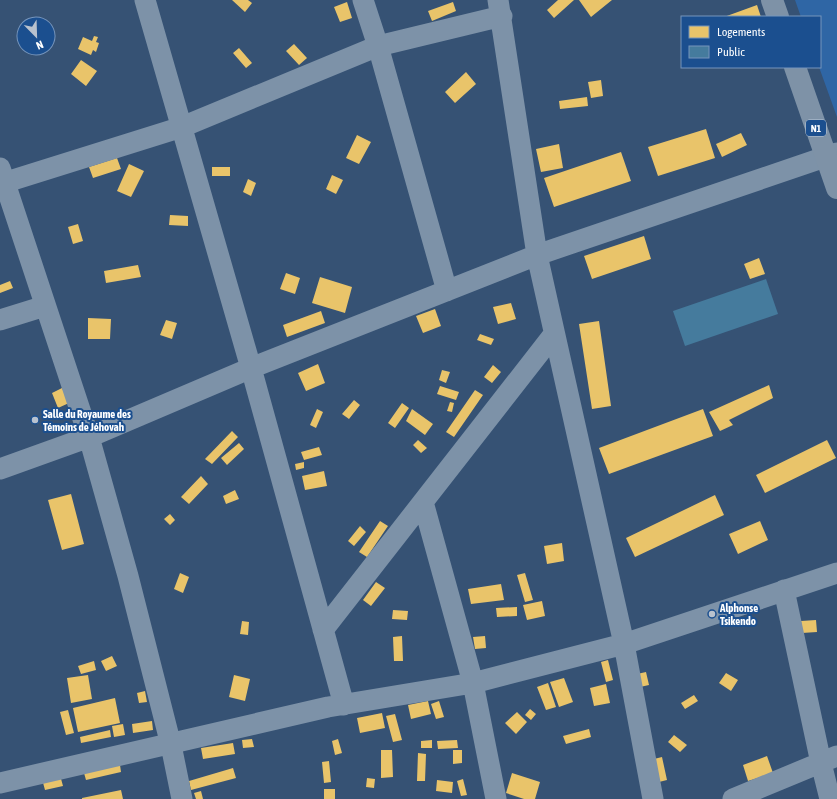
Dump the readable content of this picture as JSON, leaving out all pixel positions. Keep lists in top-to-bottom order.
{
  "streets": {
    "highway": ["N1"]
  },
  "places": ["Salle du Royaume des Témoins de Jéhovah", "Alphonse Tsikendo"],
  "legend": ["Logements", "Public"],
  "north": "bottom right"
}
